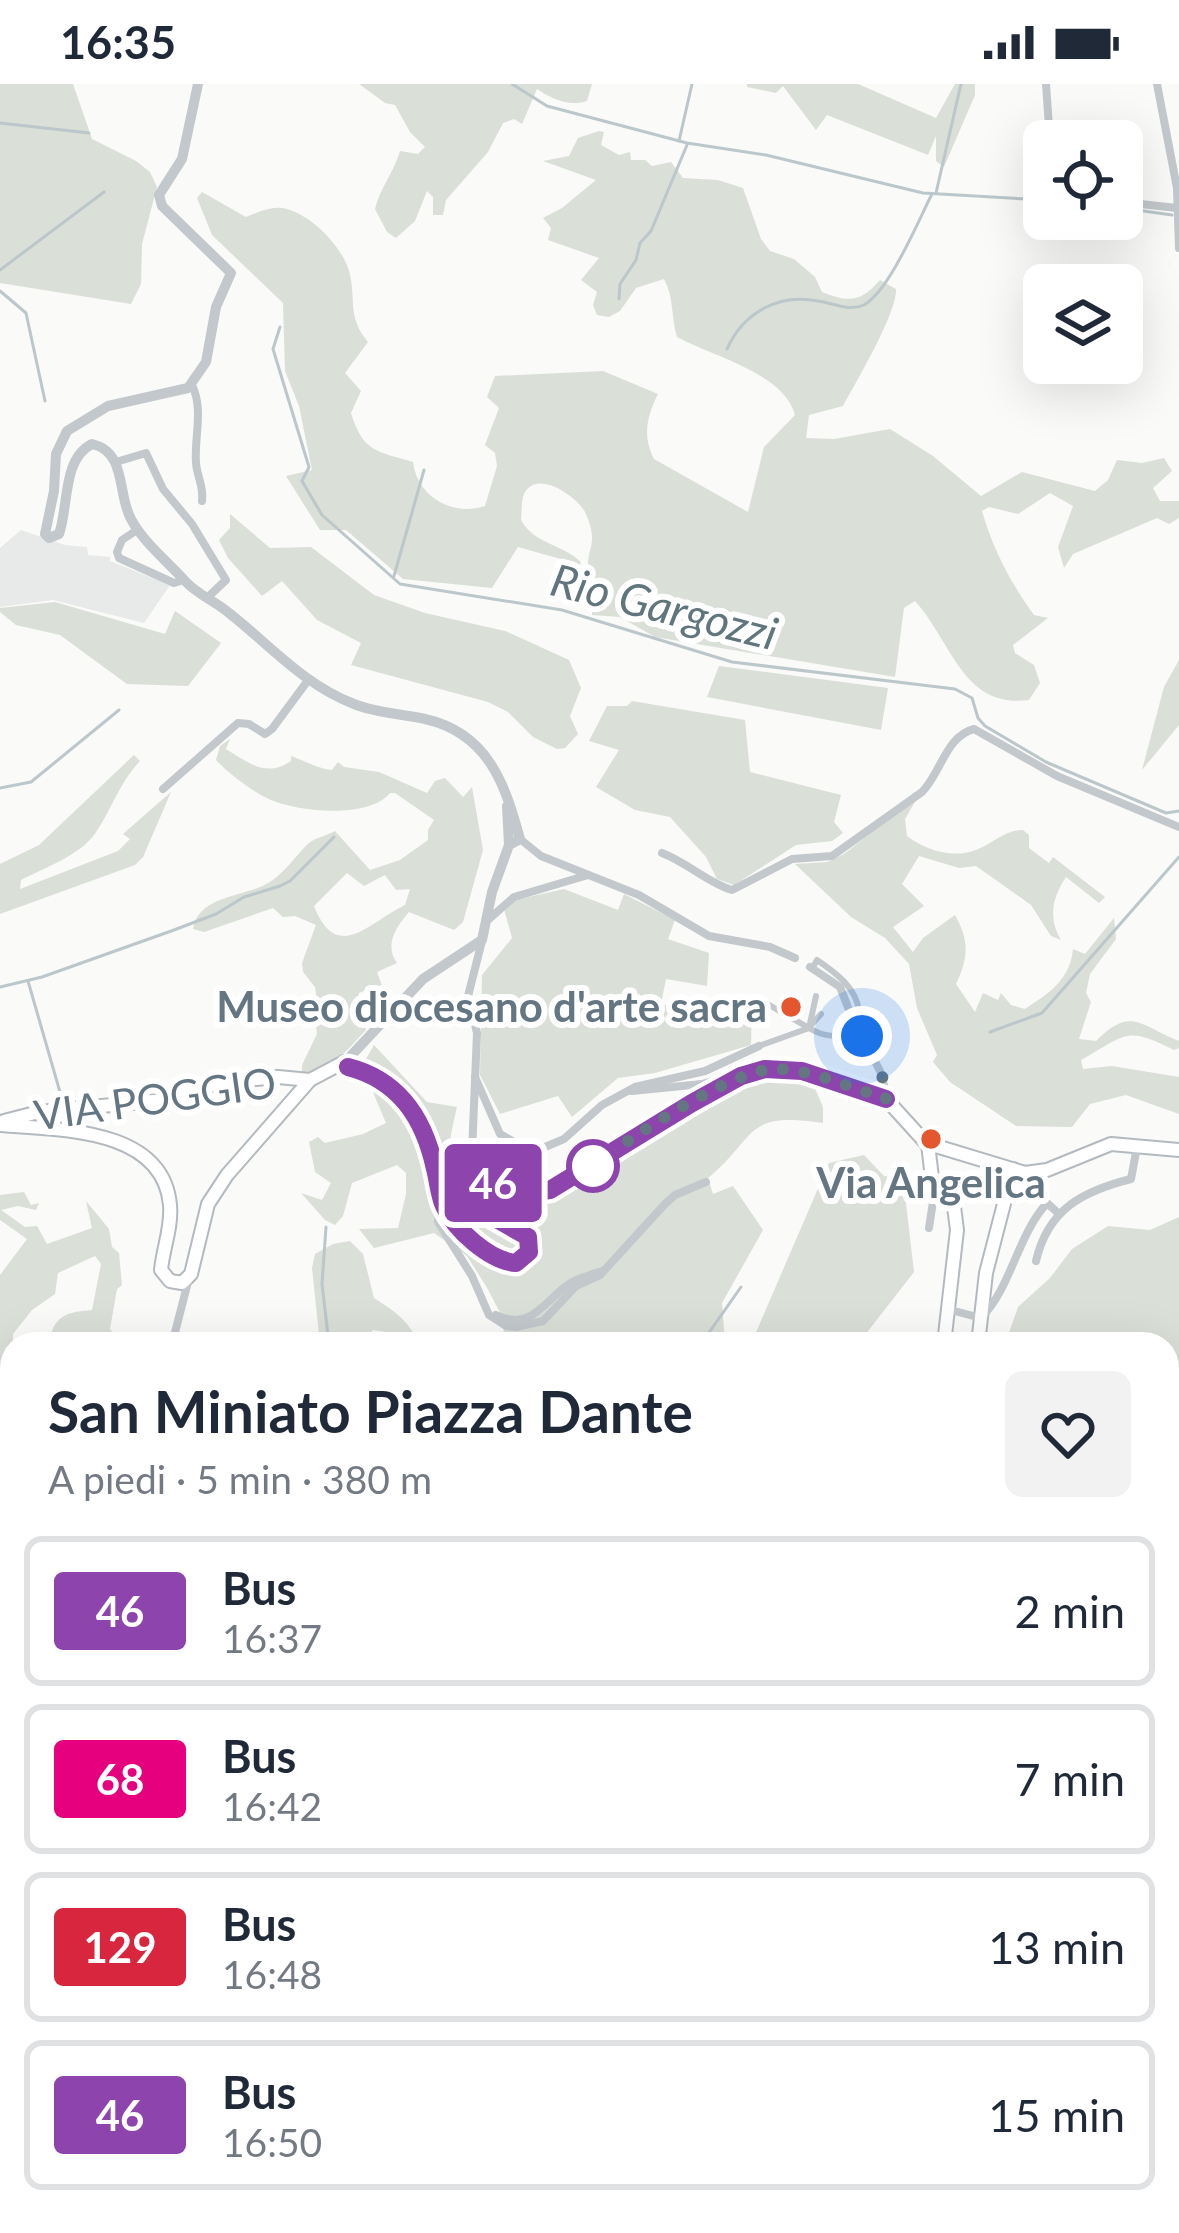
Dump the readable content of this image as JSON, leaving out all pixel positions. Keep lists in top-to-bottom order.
{
  "streets": {
    "main road": ["VIA POGGIO"]
  },
  "water": ["Rio Gargozzi"],
  "places": ["Museo diocesano d'arte sacra", "Via Angelica"],
  "lines": ["bus line 46"],
  "page": {
    "status": "16:35",
    "on_map": "46",
    "heading": ["San Miniato Piazza Dante", "A piedi · 5 min · 380 m"],
    "list": [
      {
        "mark": "46",
        "name": "Bus",
        "note": "16:37",
        "value": "2 min"
      },
      {
        "mark": "68",
        "name": "Bus",
        "note": "16:42",
        "value": "7 min"
      },
      {
        "mark": "129",
        "name": "Bus",
        "note": "16:48",
        "value": "13 min"
      },
      {
        "mark": "46",
        "name": "Bus",
        "note": "16:50",
        "value": "15 min"
      }
    ]
  }
}
